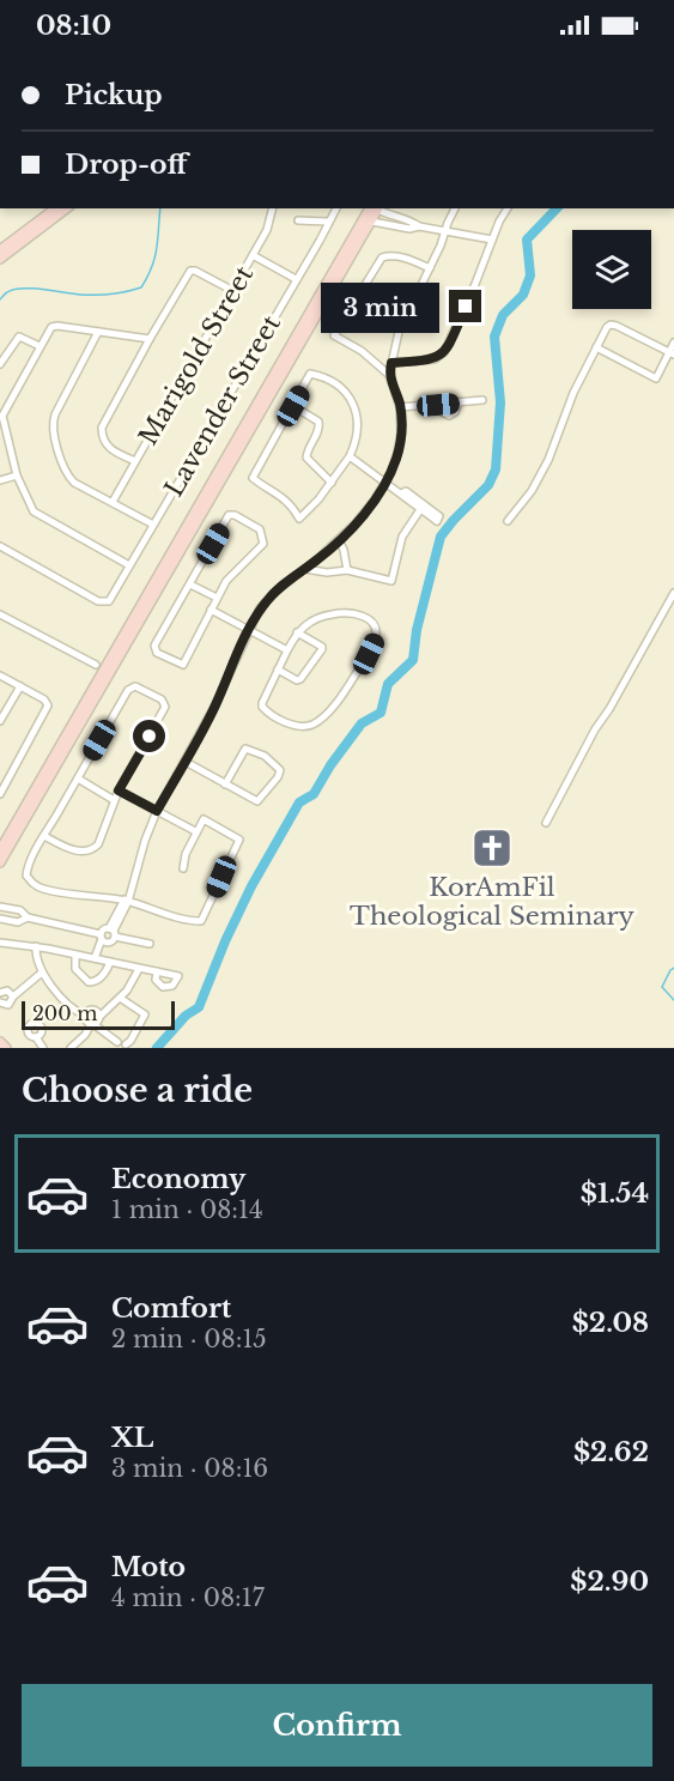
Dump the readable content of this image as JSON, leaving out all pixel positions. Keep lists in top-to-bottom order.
{
  "streets": {
    "street": ["Marigold Street", "Lavender Street"]
  },
  "places": {
    "church": ["KorAmFil Theological Seminary"]
  },
  "scale_bar": "200 m",
  "page": {
    "status": "08:10",
    "banner": ["Pickup", "Drop-off"],
    "bubble": "3 min",
    "scale": "200 m",
    "heading": "Choose a ride",
    "list": [
      {
        "name": "Economy",
        "note": "1 min · 08:14",
        "value": "$1.54"
      },
      {
        "name": "Comfort",
        "note": "2 min · 08:15",
        "value": "$2.08"
      },
      {
        "name": "XL",
        "note": "3 min · 08:16",
        "value": "$2.62"
      },
      {
        "name": "Moto",
        "note": "4 min · 08:17",
        "value": "$2.90"
      }
    ],
    "buttons": "Confirm"
  }
}
